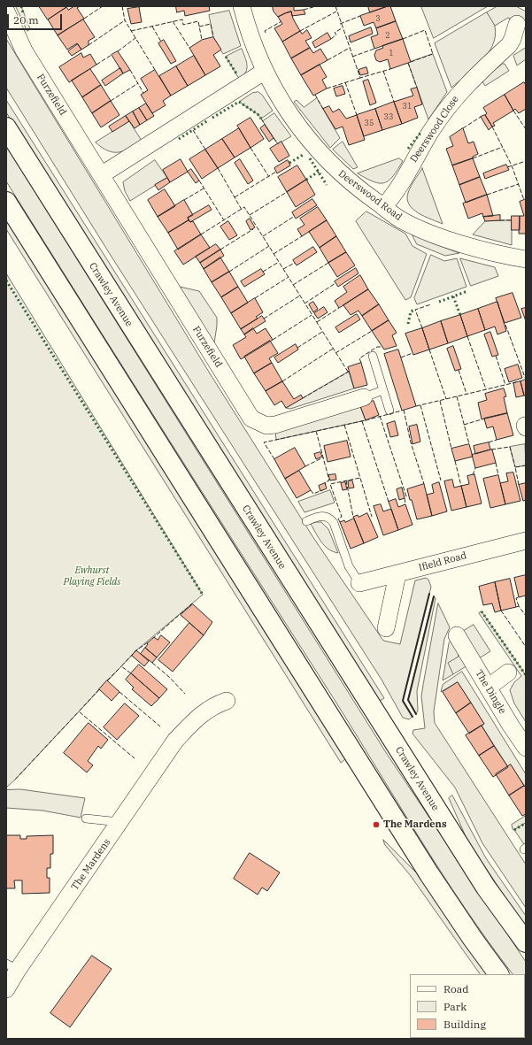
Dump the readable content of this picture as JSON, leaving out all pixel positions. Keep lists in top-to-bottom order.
{
  "streets": {
    "main road": ["Crawley Avenue"],
    "street": [
      "Furzefield",
      "Deerswood Close",
      "Deerswood Road",
      "Ifield Road",
      "The Dingle",
      "The Mardens"
    ]
  },
  "crossings": [
    ["Deerswood Close", "Deerswood Road"]
  ],
  "parks": ["Ewhurst Playing Fields"],
  "places": ["The Mardens"],
  "house_numbers": [
    "3",
    "2",
    "1",
    "31",
    "33",
    "35"
  ],
  "legend": ["Road", "Park", "Building"],
  "scale_bar": "20 m"
}
